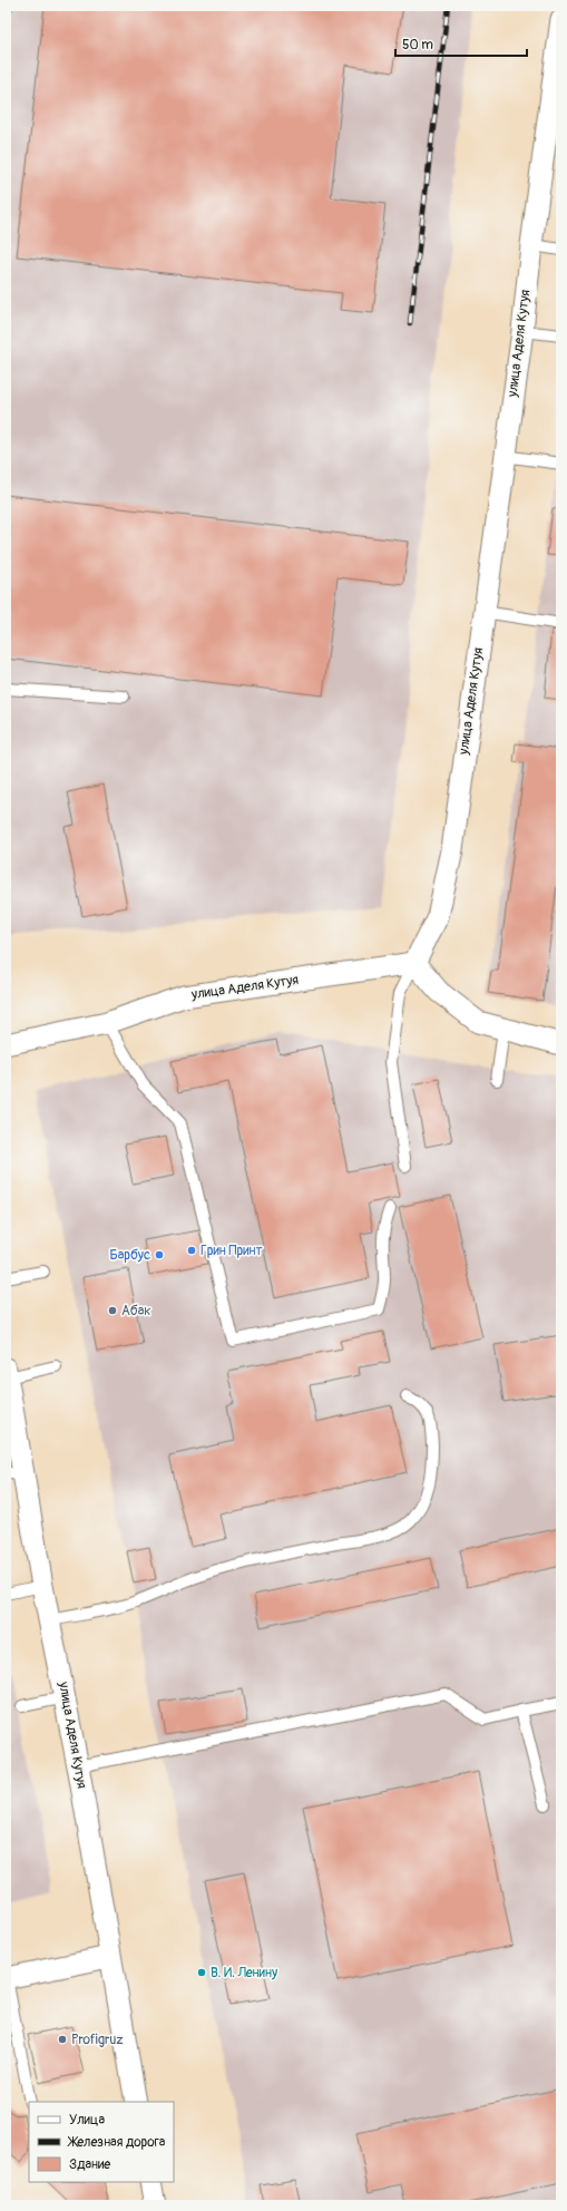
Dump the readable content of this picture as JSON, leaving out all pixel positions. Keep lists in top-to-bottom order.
{
  "streets": {
    "street": ["улица Аделя Кутуя"]
  },
  "places": [
    "Грин Принт",
    "Барбус",
    "Абак",
    "В. И. Ленину",
    "Profigruz"
  ],
  "legend": ["Улица", "Железная дорога", "Здание"],
  "scale_bar": "50 m"
}
